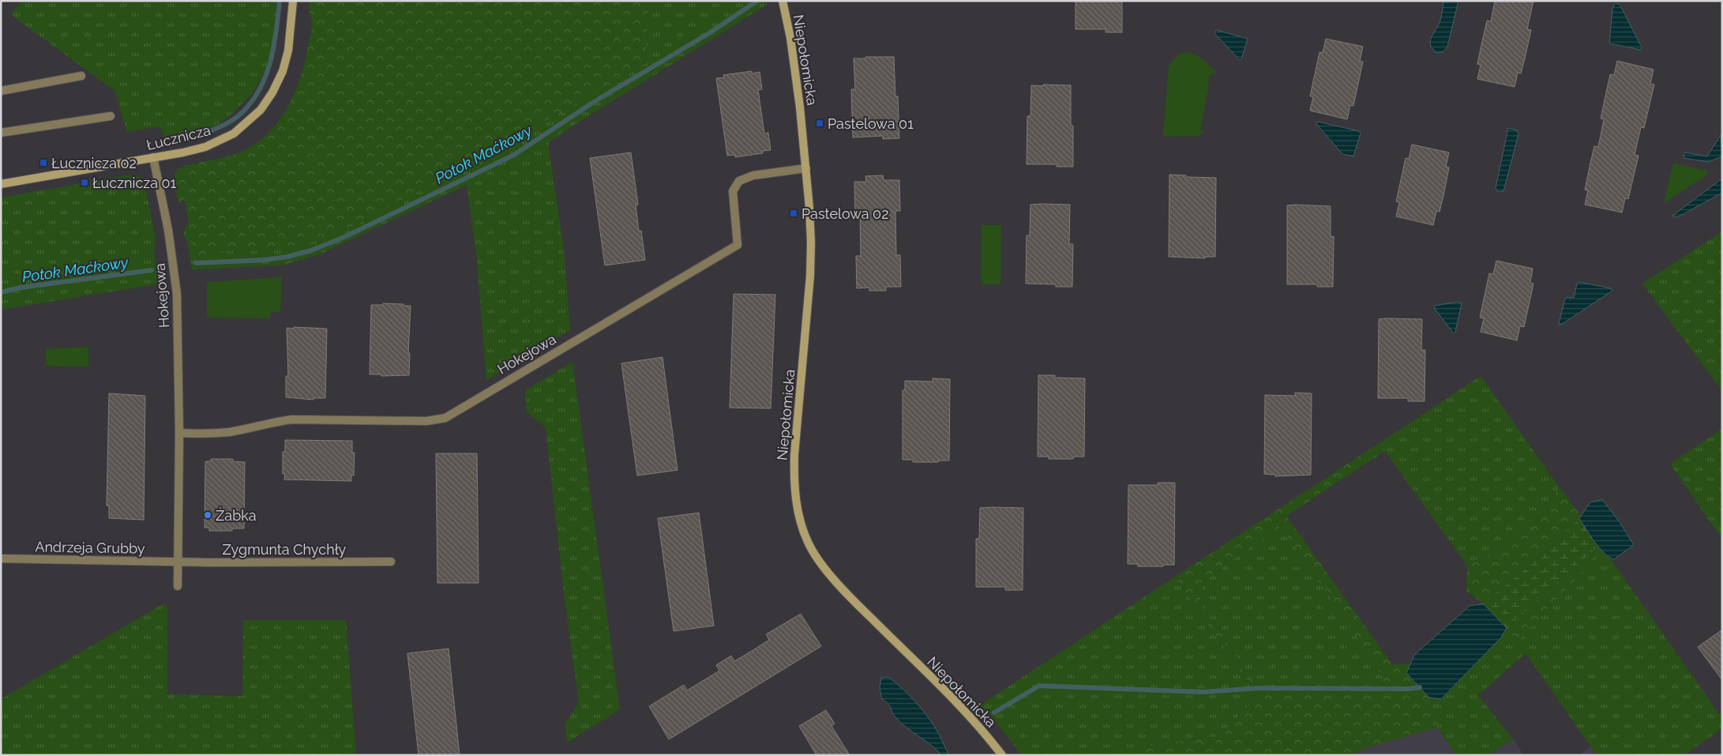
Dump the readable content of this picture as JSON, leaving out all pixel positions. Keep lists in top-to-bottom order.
{
  "streets": {
    "main road": ["Niepołomicka", "Łucznicza"],
    "street": ["Hokejowa", "Andrzeja Grubby", "Zygmunta Chychły"]
  },
  "crossings": [
    ["Niepołomicka", "Hokejowa"],
    ["Łucznicza", "Hokejowa"],
    ["Hokejowa", "Andrzeja Grubby"],
    ["Hokejowa", "Zygmunta Chychły"],
    ["Andrzeja Grubby", "Zygmunta Chychły"]
  ],
  "water": ["Potok Maćkowy"],
  "places": {
    "transit": [
      "Pastelowa 01",
      "Łucznicza 02",
      "Łucznicza 01",
      "Pastelowa 02"
    ],
    "other": ["Żabka"]
  }
}
